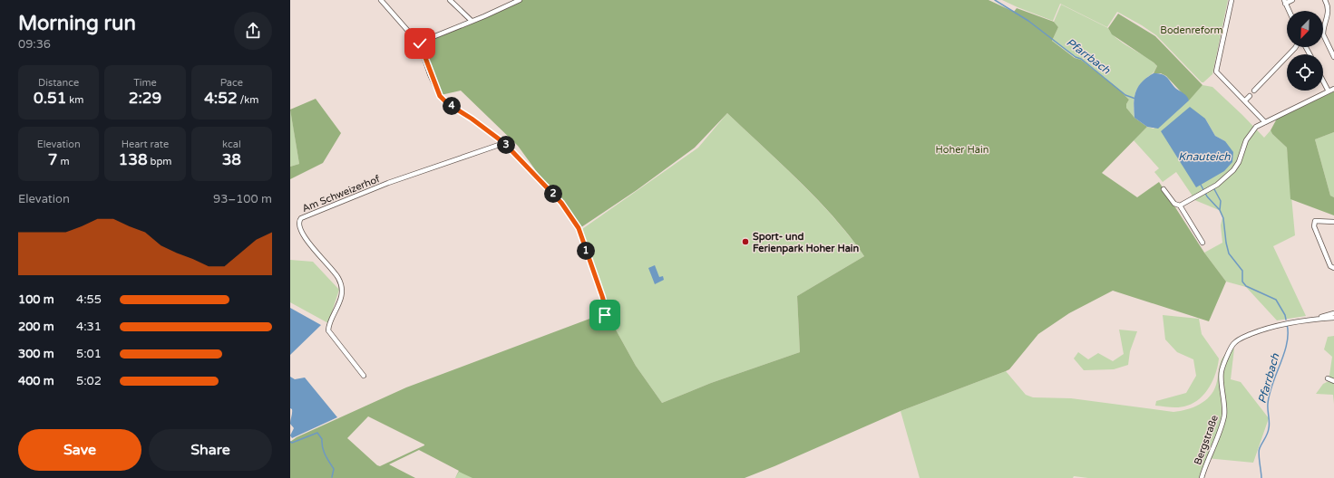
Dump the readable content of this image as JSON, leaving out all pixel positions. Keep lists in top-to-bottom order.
{
  "streets": {
    "street": ["Am Schweizerhof", "Bergstraße"]
  },
  "water": ["Pfarrbach", "Knauteich"],
  "parks": ["Bodenreform", "Hoher Hain"],
  "places": ["Sport- und Ferienpark Hoher Hain"],
  "north": "bottom left",
  "page": {
    "heading": ["Morning run", "09:36"],
    "stats": [
      ["Distance", "0.51 km"],
      ["Time", "2:29"],
      ["Pace", "4:52 /km"],
      ["Elevation", "7 m"],
      ["Heart rate", "138 bpm"],
      ["kcal", "38"]
    ],
    "pins": [
      "4",
      "3",
      "2",
      "1"
    ],
    "chart": ["Elevation", "93–100 m"],
    "list": [
      {
        "name": "100 m",
        "note": "4:55"
      },
      {
        "name": "200 m",
        "note": "4:31"
      },
      {
        "name": "300 m",
        "note": "5:01"
      },
      {
        "name": "400 m",
        "note": "5:02"
      }
    ],
    "buttons": ["Save", "Share"]
  }
}
